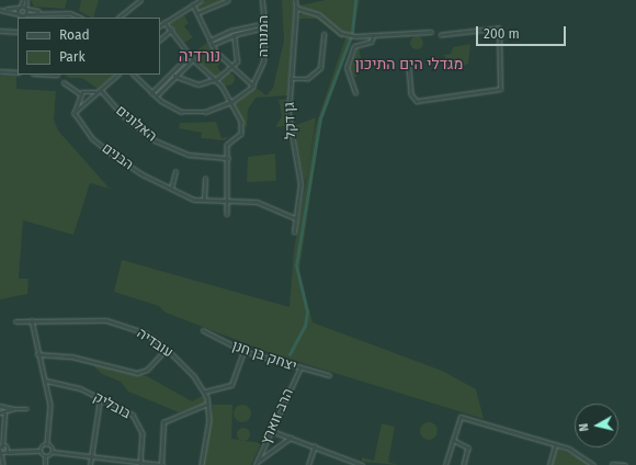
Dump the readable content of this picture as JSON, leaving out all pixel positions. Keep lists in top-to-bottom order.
{
  "streets": {
    "street": [
      "המנורה",
      "גן דקל",
      "האלונים",
      "הבנים",
      "עובדיה",
      "יצחק בן חנן",
      "בובליק",
      "הרב זוארץ"
    ]
  },
  "crossings": [
    ["גן דקל", "הבנים"],
    ["יצחק בן חנן", "הרב זוארץ"]
  ],
  "districts": ["נורדיה", "מגדלי הים התיכון"],
  "legend": ["Road", "Park"],
  "scale_bar": "200 m",
  "north": "left"
}
